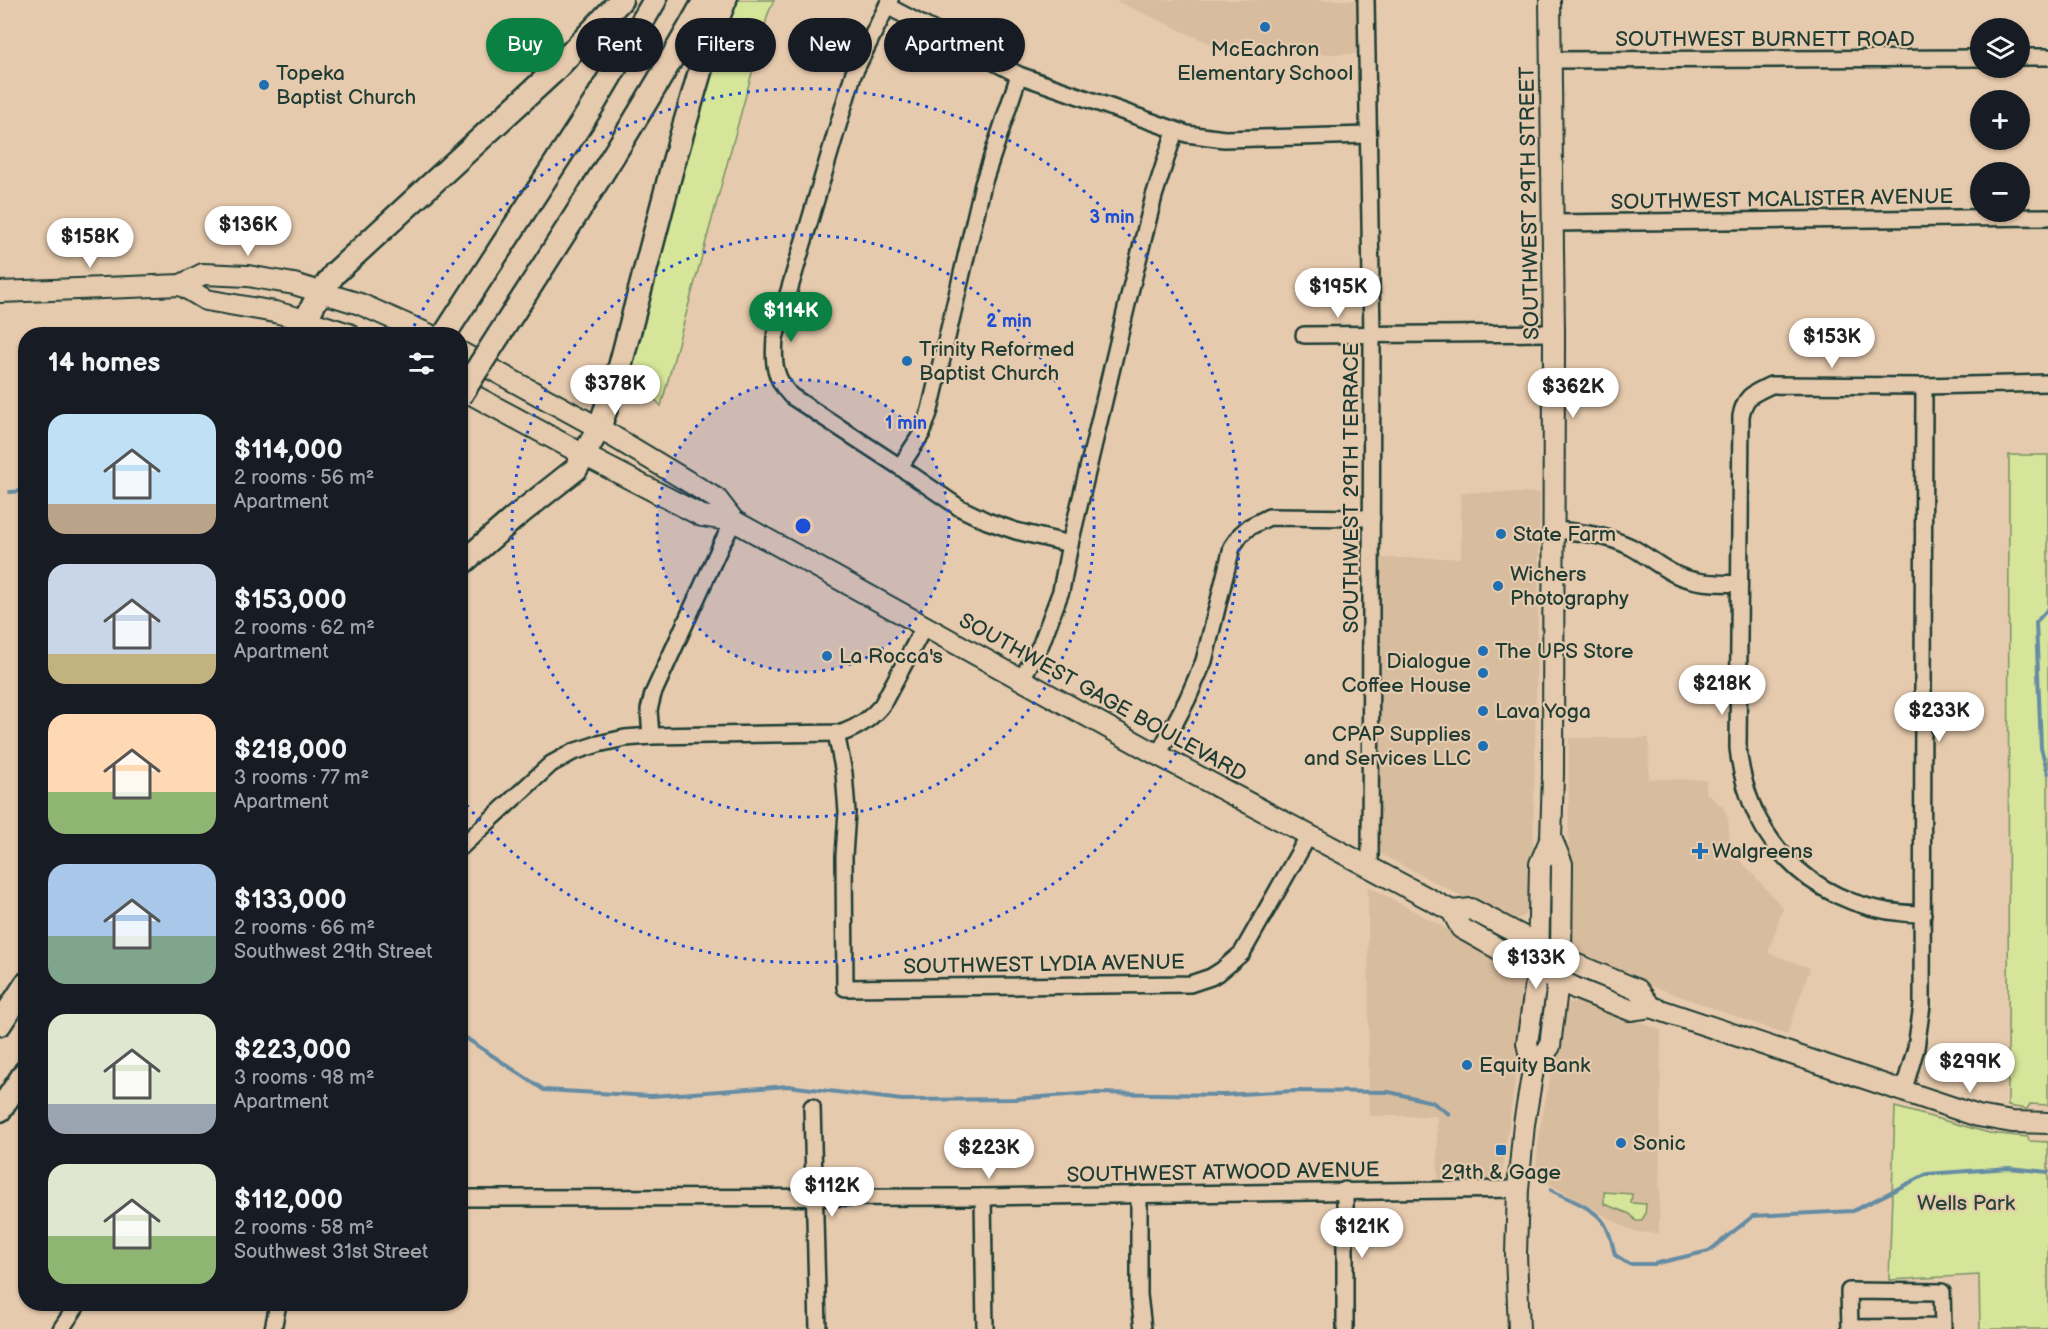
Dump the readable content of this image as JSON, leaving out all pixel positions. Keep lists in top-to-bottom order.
{
  "streets": {
    "main road": ["SOUTHWEST 29TH STREET", "SOUTHWEST GAGE BOULEVARD"],
    "street": [
      "SOUTHWEST BURNETT ROAD",
      "SOUTHWEST MCALISTER AVENUE",
      "SOUTHWEST 29TH TERRACE",
      "SOUTHWEST LYDIA AVENUE",
      "SOUTHWEST ATWOOD AVENUE"
    ]
  },
  "crossings": [
    ["SOUTHWEST BURNETT ROAD", "SOUTHWEST 29TH STREET"],
    ["SOUTHWEST MCALISTER AVENUE", "SOUTHWEST 29TH STREET"],
    ["SOUTHWEST 29TH STREET", "SOUTHWEST GAGE BOULEVARD"],
    ["SOUTHWEST 29TH STREET", "SOUTHWEST ATWOOD AVENUE"],
    ["SOUTHWEST 29TH TERRACE", "SOUTHWEST GAGE BOULEVARD"],
    ["SOUTHWEST GAGE BOULEVARD", "SOUTHWEST LYDIA AVENUE"]
  ],
  "parks": ["Wells Park"],
  "places": {
    "other": [
      "McEachron Elementary School",
      "Topeka Baptist Church",
      "Trinity Reformed Baptist Church",
      "State Farm",
      "Wichers Photography",
      "The UPS Store",
      "La Rocca's",
      "Dialogue Coffee House",
      "Lava Yoga",
      "CPAP Supplies and Services LLC",
      "Equity Bank",
      "Sonic"
    ],
    "health": ["Walgreens"],
    "transit": ["29th & Gage"]
  },
  "page": {
    "map_buttons": ["+", "−"],
    "chip": [
      "Buy",
      "Rent",
      "Filters",
      "New",
      "Apartment"
    ],
    "price": [
      "$136K",
      "$158K",
      "$195K",
      "$114K",
      "$153K",
      "$378K",
      "$362K",
      "$218K",
      "$233K",
      "$133K",
      "$299K",
      "$223K",
      "$112K",
      "$121K"
    ],
    "heading": "14 homes",
    "list": [
      {
        "name": "$114,000",
        "note": "2 rooms · 56 m² · Apartment"
      },
      {
        "name": "$153,000",
        "note": "2 rooms · 62 m² · Apartment"
      },
      {
        "name": "$218,000",
        "note": "3 rooms · 77 m² · Apartment"
      },
      {
        "name": "$133,000",
        "note": "2 rooms · 66 m² · Southwest 29th Street"
      },
      {
        "name": "$223,000",
        "note": "3 rooms · 98 m² · Apartment"
      },
      {
        "name": "$112,000",
        "note": "2 rooms · 58 m² · Southwest 31st Street"
      }
    ]
  },
  "rings": ["3 min", "2 min", "1 min"]
}
